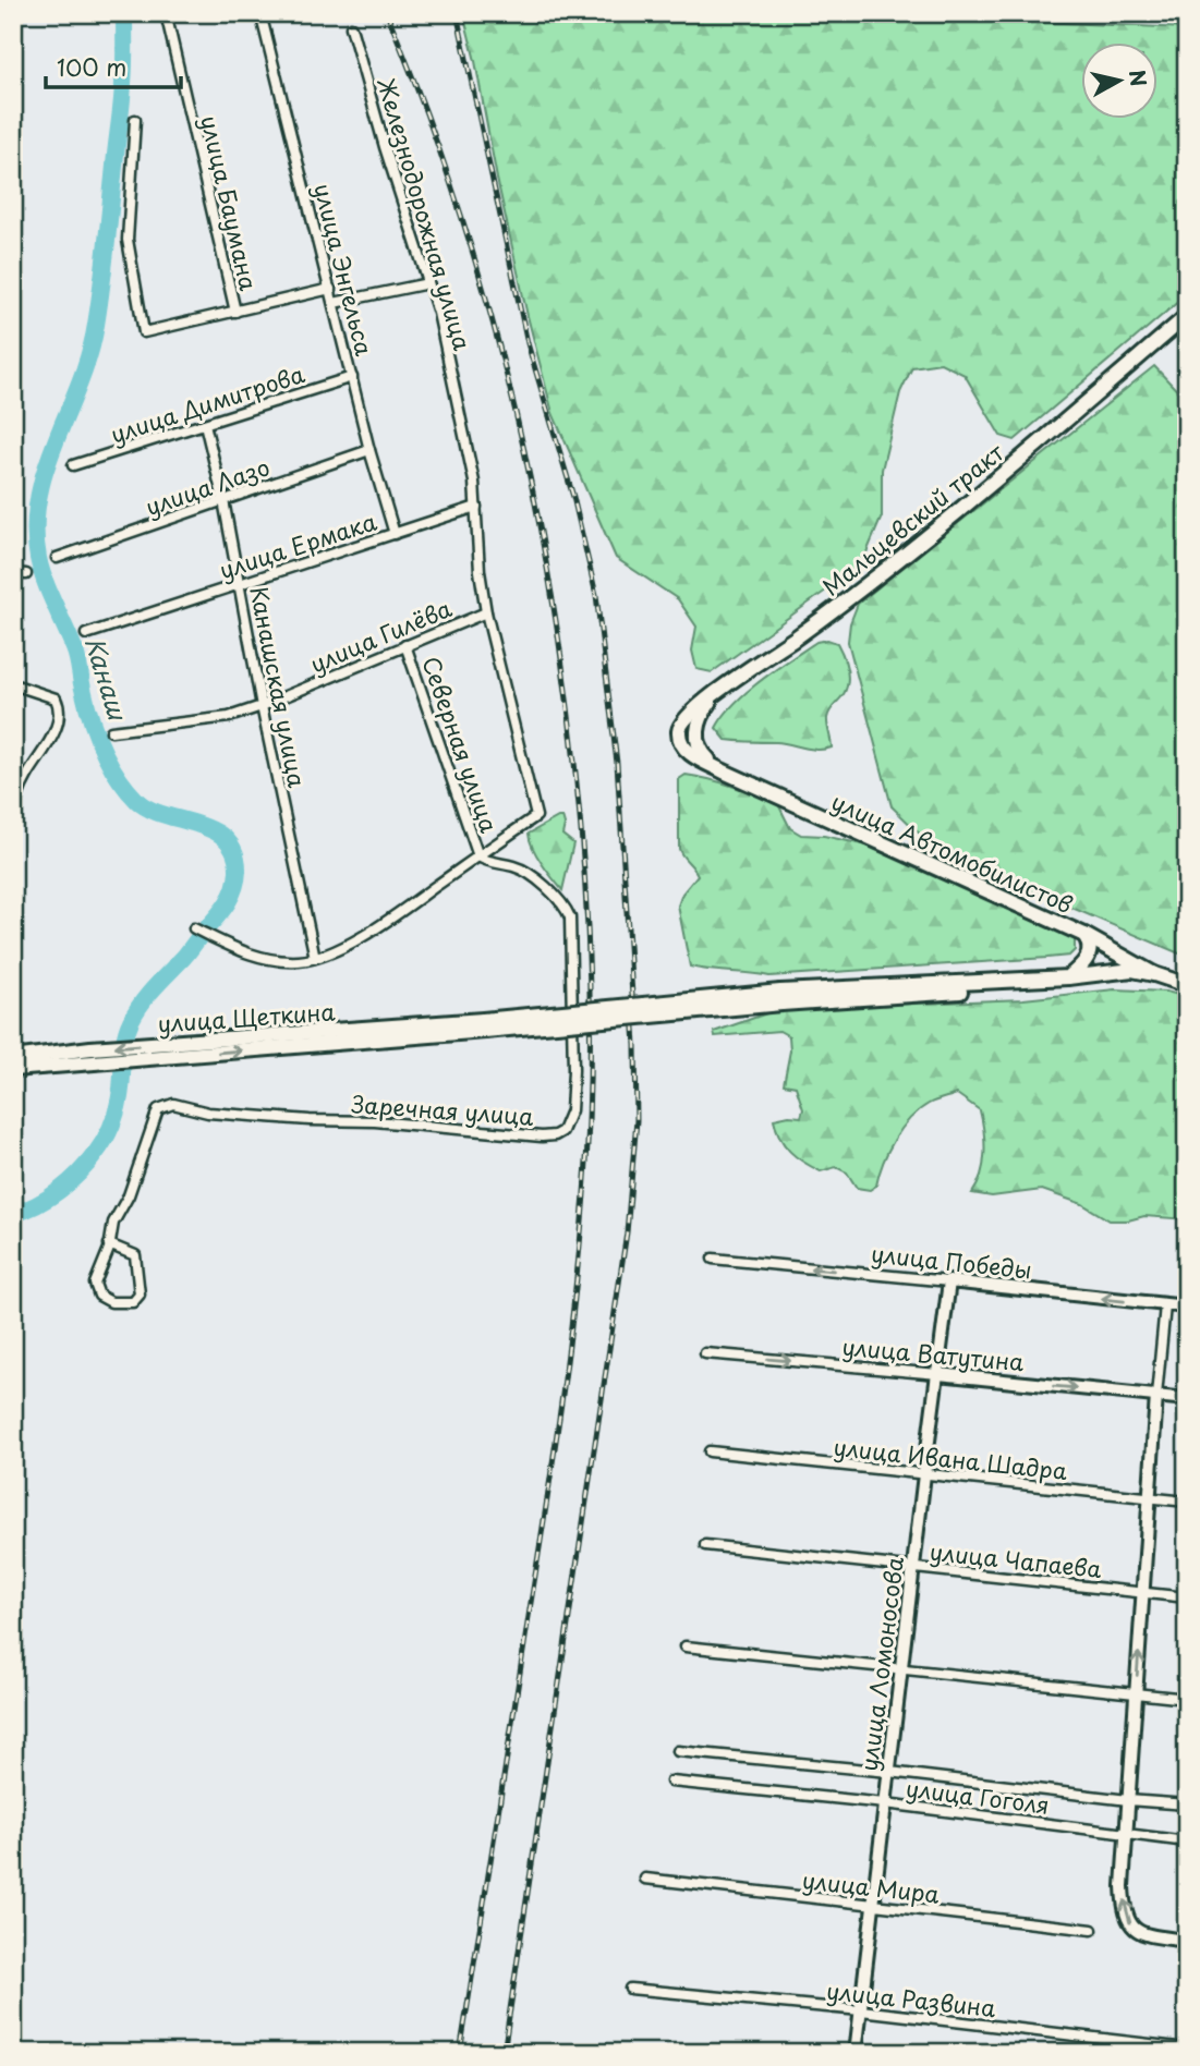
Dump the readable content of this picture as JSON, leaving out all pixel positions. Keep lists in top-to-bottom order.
{
  "streets": {
    "main road": ["Мальцевский тракт", "улица Автомобилистов", "улица Щеткина"],
    "street": [
      "улица Баумана",
      "Железнодорожная улица",
      "улица Энгельса",
      "улица Димитрова",
      "улица Лазо",
      "улица Ермака",
      "улица Гилёва",
      "Канашская улица",
      "Северная улица",
      "Заречная улица",
      "улица Победы",
      "улица Ватутина",
      "улица Ивана Шадра",
      "улица Чапаева",
      "улица Ломоносова",
      "улица Гоголя",
      "улица Мира",
      "улица Развина"
    ]
  },
  "crossings": [
    ["Железнодорожная улица", "улица Ермака"],
    ["Железнодорожная улица", "улица Гилёва"],
    ["Железнодорожная улица", "Северная улица"],
    ["Железнодорожная улица", "Заречная улица"],
    ["улица Энгельса", "улица Димитрова"],
    ["улица Энгельса", "улица Лазо"],
    ["улица Энгельса", "улица Ермака"],
    ["улица Димитрова", "Канашская улица"],
    ["улица Лазо", "Канашская улица"],
    ["Мальцевский тракт", "улица Автомобилистов"],
    ["улица Ермака", "Канашская улица"],
    ["улица Гилёва", "Канашская улица"],
    ["улица Гилёва", "Северная улица"],
    ["Северная улица", "Заречная улица"],
    ["улица Победы", "улица Ломоносова"],
    ["улица Ватутина", "улица Ломоносова"],
    ["улица Ивана Шадра", "улица Ломоносова"],
    ["улица Чапаева", "улица Ломоносова"],
    ["улица Ломоносова", "улица Гоголя"],
    ["улица Ломоносова", "улица Мира"],
    ["улица Ломоносова", "улица Развина"]
  ],
  "one_way": ["улица Победы", "улица Ватутина"],
  "water": ["Канаш"],
  "scale_bar": "100 m",
  "north": "right"
}
